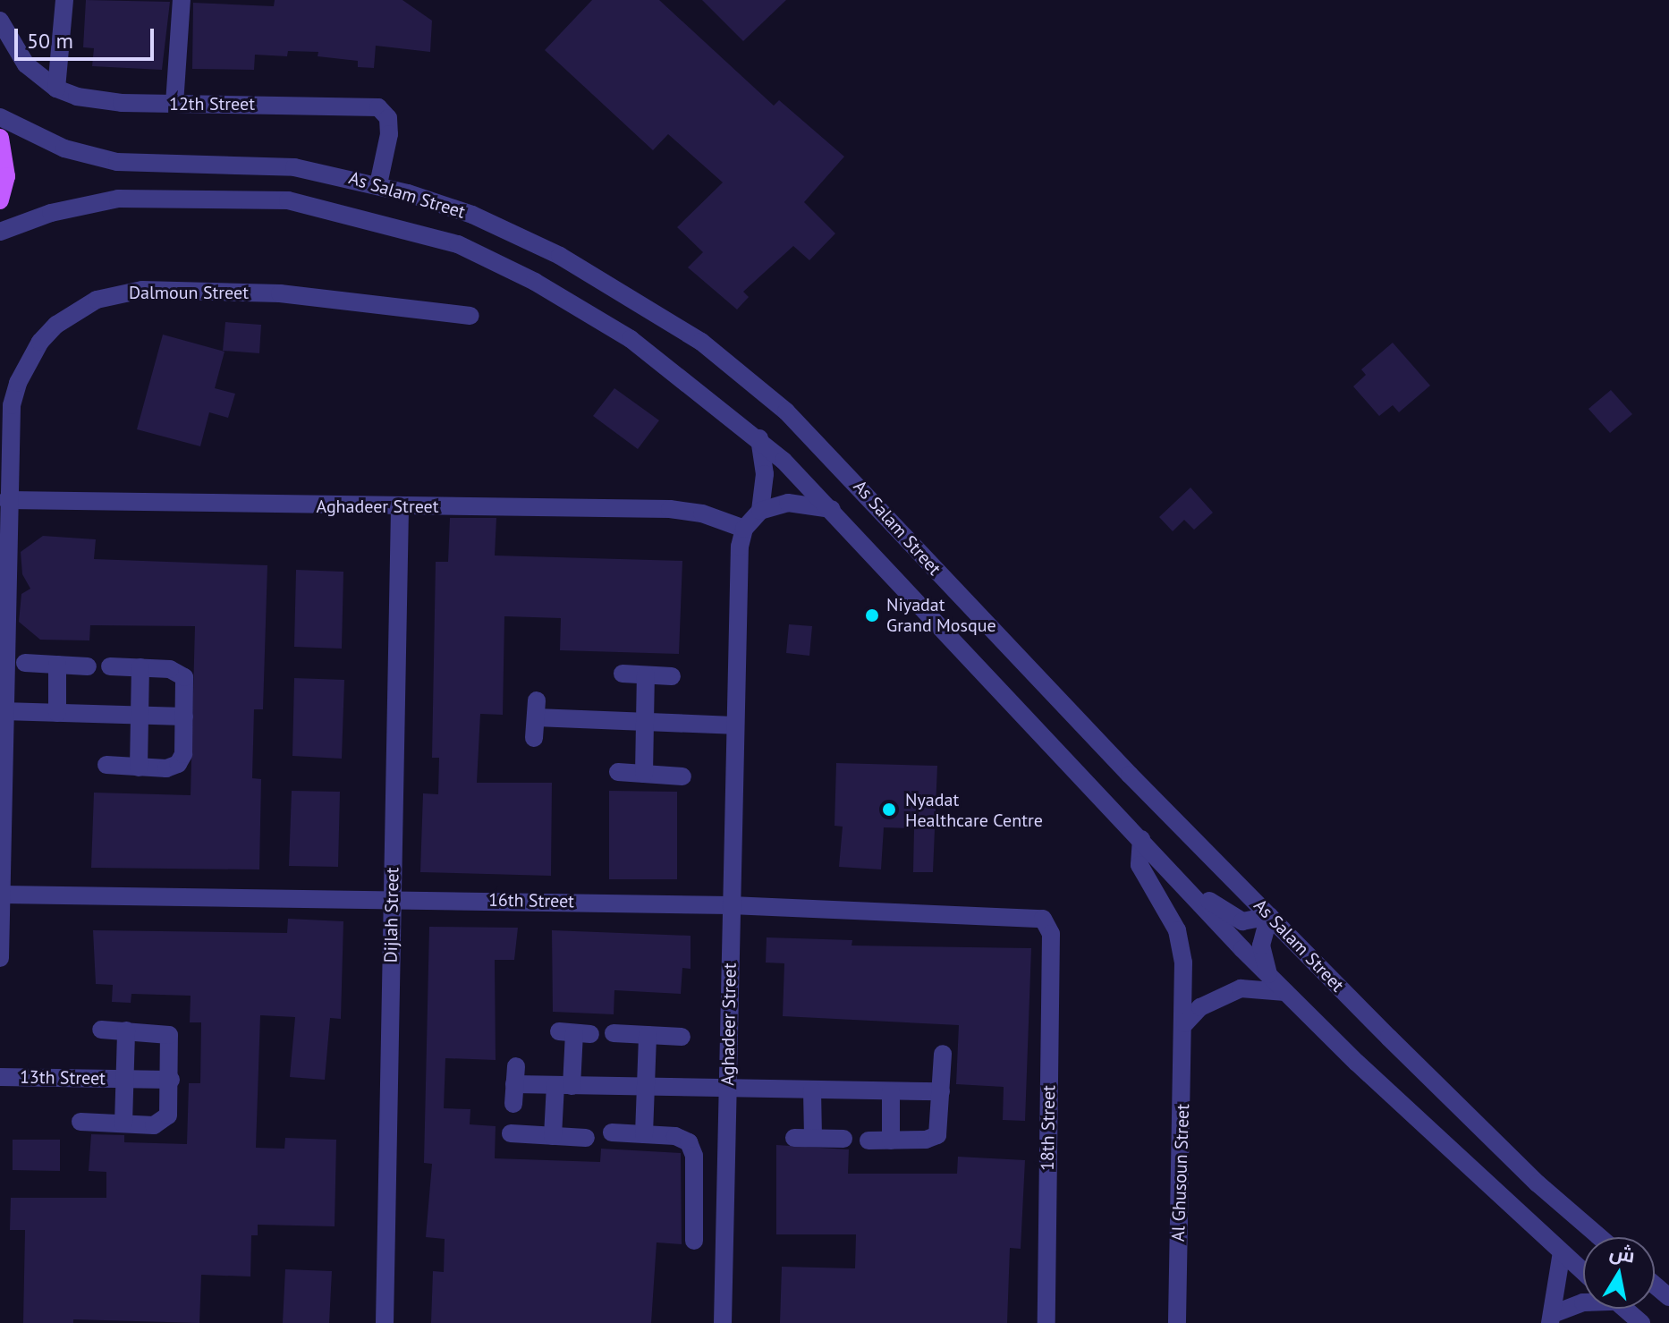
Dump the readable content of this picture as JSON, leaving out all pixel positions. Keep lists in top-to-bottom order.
{
  "streets": {
    "street": [
      "12th Street",
      "As Salam Street",
      "Dalmoun Street",
      "Aghadeer Street",
      "16th Street",
      "Dijlah Street",
      "13th Street",
      "18th Street",
      "Al Ghusoun Street"
    ]
  },
  "crossings": [
    ["12th Street", "As Salam Street"],
    ["As Salam Street", "Al Ghusoun Street"],
    ["Dalmoun Street", "Aghadeer Street"],
    ["Dalmoun Street", "16th Street"],
    ["Aghadeer Street", "16th Street"],
    ["Aghadeer Street", "Dijlah Street"],
    ["16th Street", "Dijlah Street"],
    ["16th Street", "18th Street"]
  ],
  "places": ["Niyadat Grand Mosque", "Nyadat Healthcare Centre"],
  "scale_bar": "50 m",
  "north": "top"
}
